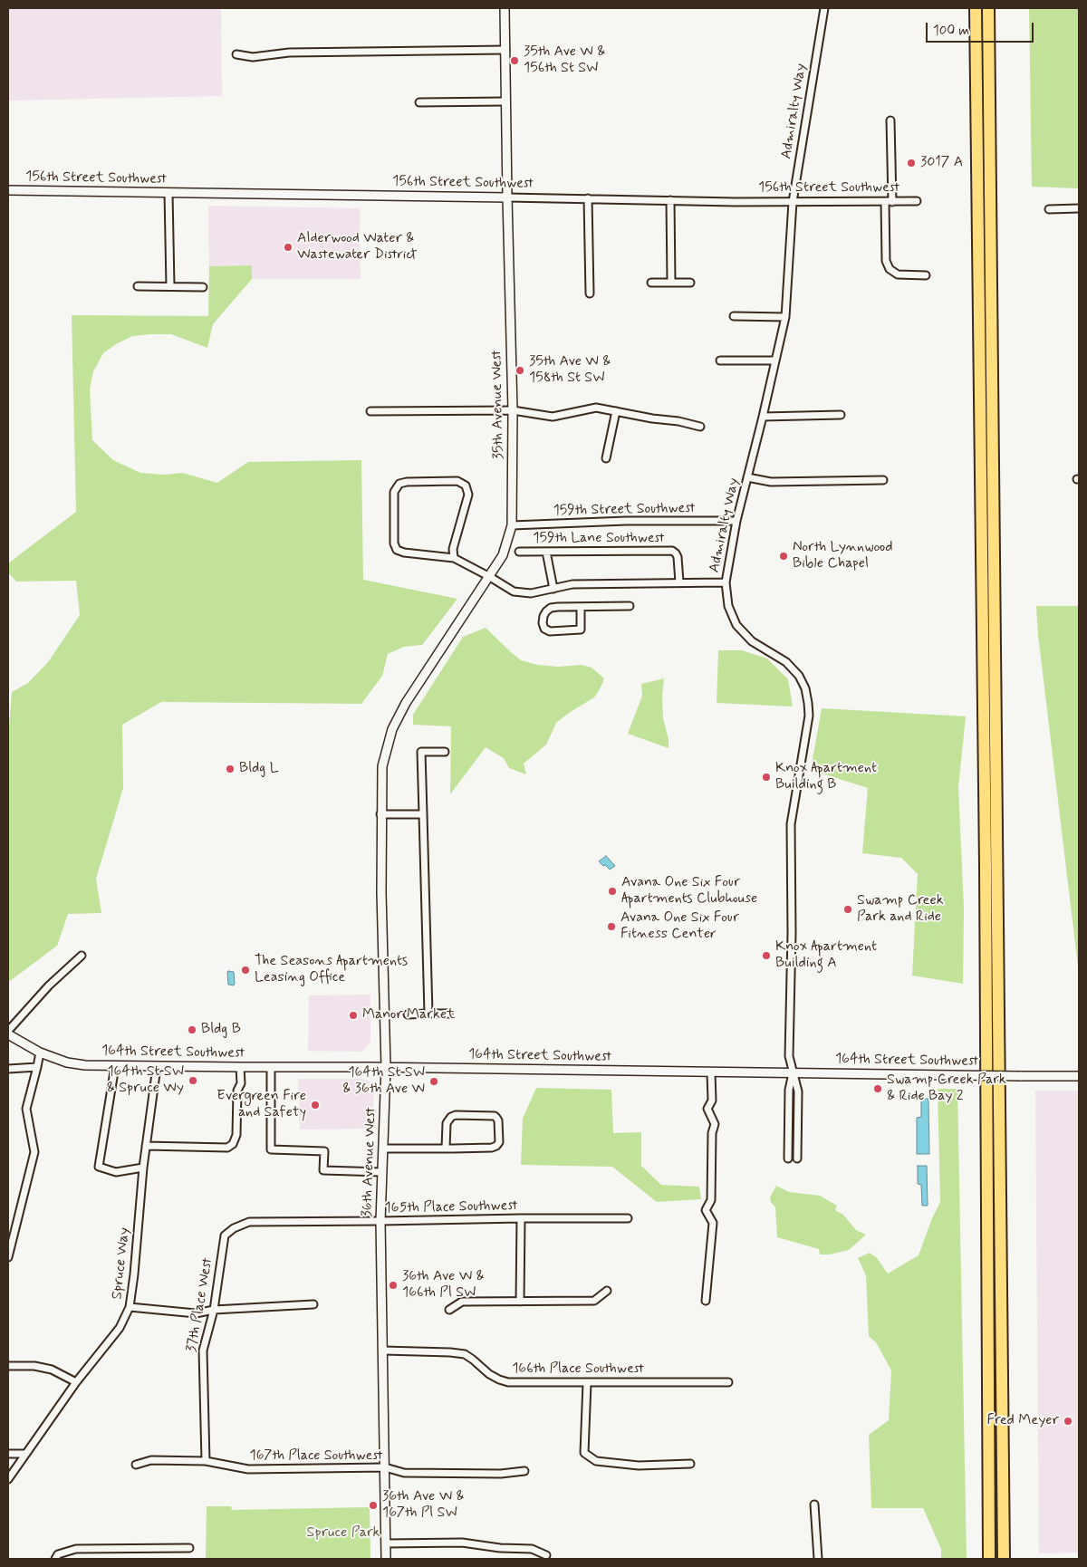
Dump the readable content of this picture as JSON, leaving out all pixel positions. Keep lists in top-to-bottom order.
{
  "streets": {
    "street": [
      "Admiralty Way",
      "156th Street Southwest",
      "35th Avenue West",
      "159th Street Southwest",
      "159th Lane Southwest",
      "164th Street Southwest",
      "36th Avenue West",
      "165th Place Southwest",
      "Spruce Way",
      "37th Place West",
      "166th Place Southwest",
      "167th Place Southwest"
    ]
  },
  "crossings": [
    ["Admiralty Way", "156th Street Southwest"],
    ["Admiralty Way", "159th Street Southwest"],
    ["Admiralty Way", "164th Street Southwest"],
    ["156th Street Southwest", "35th Avenue West"],
    ["35th Avenue West", "159th Street Southwest"],
    ["35th Avenue West", "36th Avenue West"],
    ["164th Street Southwest", "36th Avenue West"],
    ["164th Street Southwest", "Spruce Way"],
    ["36th Avenue West", "165th Place Southwest"],
    ["36th Avenue West", "166th Place Southwest"],
    ["36th Avenue West", "167th Place Southwest"],
    ["165th Place Southwest", "37th Place West"],
    ["37th Place West", "167th Place Southwest"]
  ],
  "parks": ["Spruce Park"],
  "places": [
    "35th Ave W & 156th St SW",
    "3017 A",
    "Alderwood Water & Wastewater District",
    "35th Ave W & 158th St SW",
    "North Lynnwood Bible Chapel",
    "Bldg L",
    "Knox Apartment Building B",
    "Avana One Six Four Apartments Clubhouse",
    "Swamp Creek Park and Ride",
    "Avana One Six Four Fitness Center",
    "Knox Apartment Building A",
    "The Seasons Apartments Leasing Office",
    "Manor Market",
    "Bldg B",
    "164th St SW & Spruce Wy",
    "164th St SW & 36th Ave W",
    "Swamp Creek Park & Ride Bay 2",
    "Evergreen Fire and Safety",
    "36th Ave W & 166th Pl SW",
    "Fred Meyer",
    "36th Ave W & 167th Pl SW"
  ],
  "scale_bar": "100 m"
}
